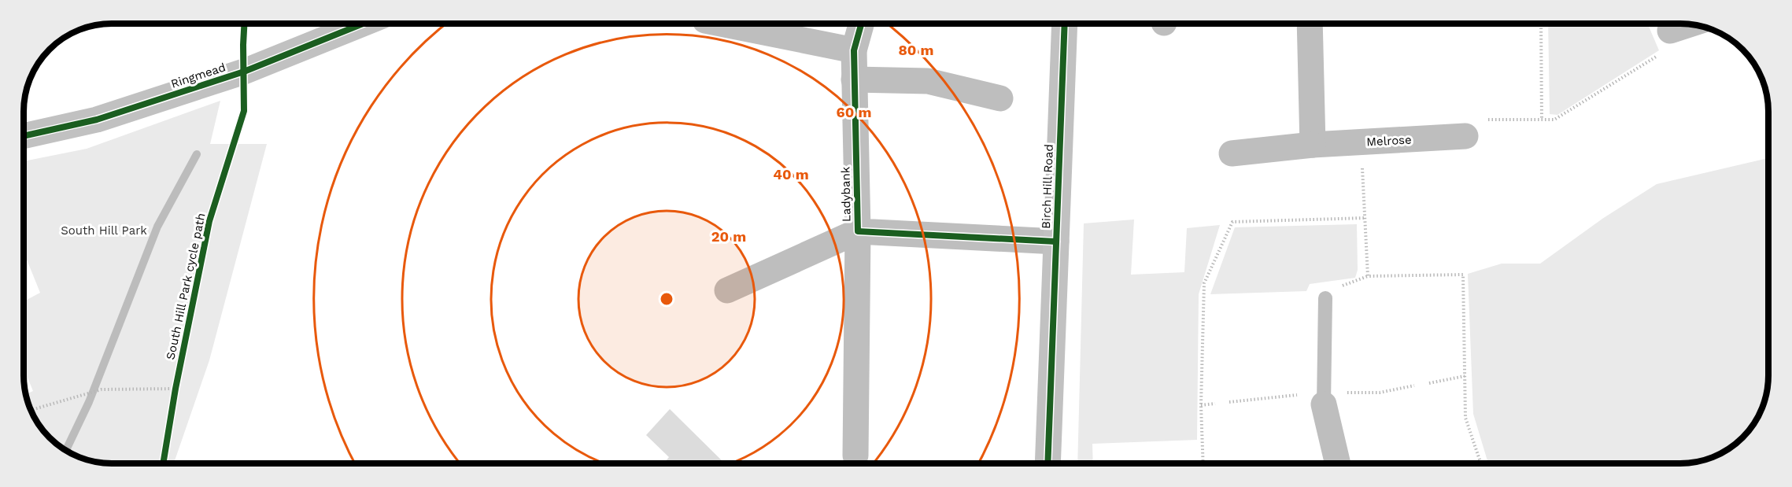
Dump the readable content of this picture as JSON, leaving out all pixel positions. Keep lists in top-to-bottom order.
{
  "streets": {
    "street": [
      "Ringmead",
      "Melrose",
      "Birch Hill Road",
      "Ladybank"
    ],
    "cycle path": ["South Hill Park cycle path"]
  },
  "crossings": [
    ["Birch Hill Road", "Ladybank"]
  ],
  "parks": ["South Hill Park"],
  "rings": [
    "80 m",
    "60 m",
    "40 m",
    "20 m"
  ]
}
